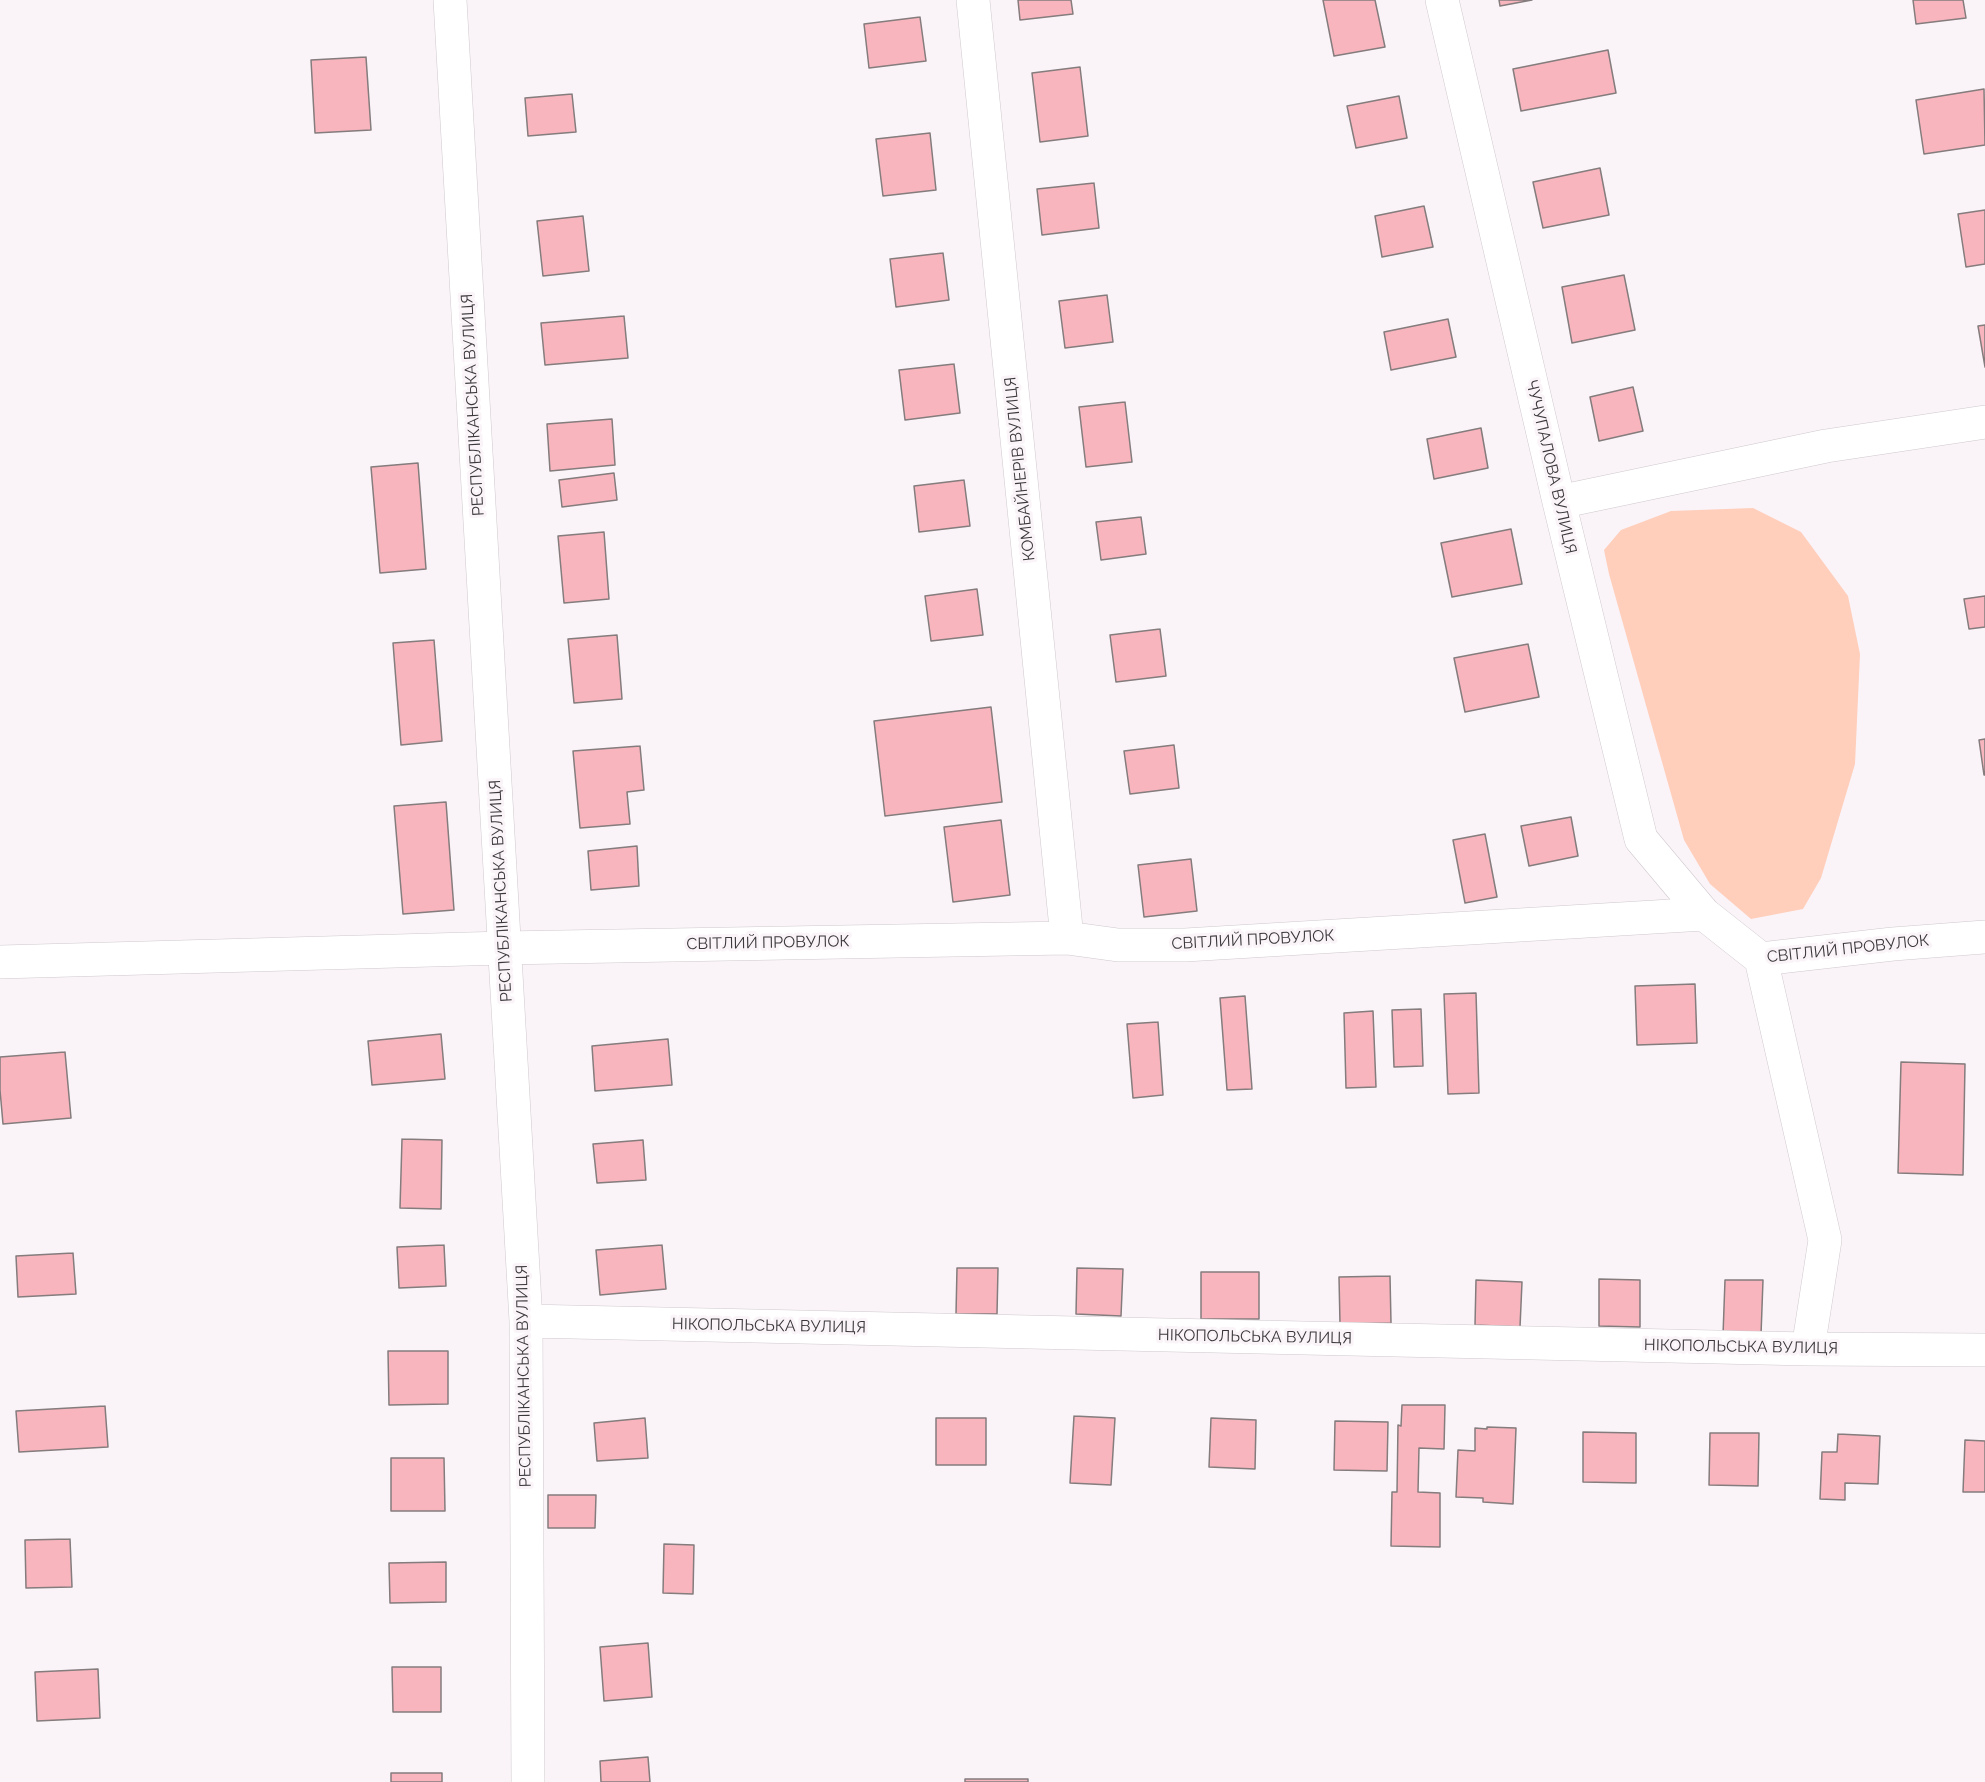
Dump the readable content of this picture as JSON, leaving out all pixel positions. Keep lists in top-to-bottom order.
{
  "streets": {
    "street": [
      "РЕСПУБЛІКАНСЬКА ВУЛИЦЯ",
      "ЧУЧУПАЛОВА ВУЛИЦЯ",
      "КОМБАЙНЕРІВ ВУЛИЦЯ",
      "СВІТЛИЙ ПРОВУЛОК",
      "НІКОПОЛЬСЬКА ВУЛИЦЯ"
    ]
  },
  "crossings": [
    ["РЕСПУБЛІКАНСЬКА ВУЛИЦЯ", "СВІТЛИЙ ПРОВУЛОК"],
    ["РЕСПУБЛІКАНСЬКА ВУЛИЦЯ", "НІКОПОЛЬСЬКА ВУЛИЦЯ"],
    ["ЧУЧУПАЛОВА ВУЛИЦЯ", "СВІТЛИЙ ПРОВУЛОК"],
    ["КОМБАЙНЕРІВ ВУЛИЦЯ", "СВІТЛИЙ ПРОВУЛОК"]
  ]
}
